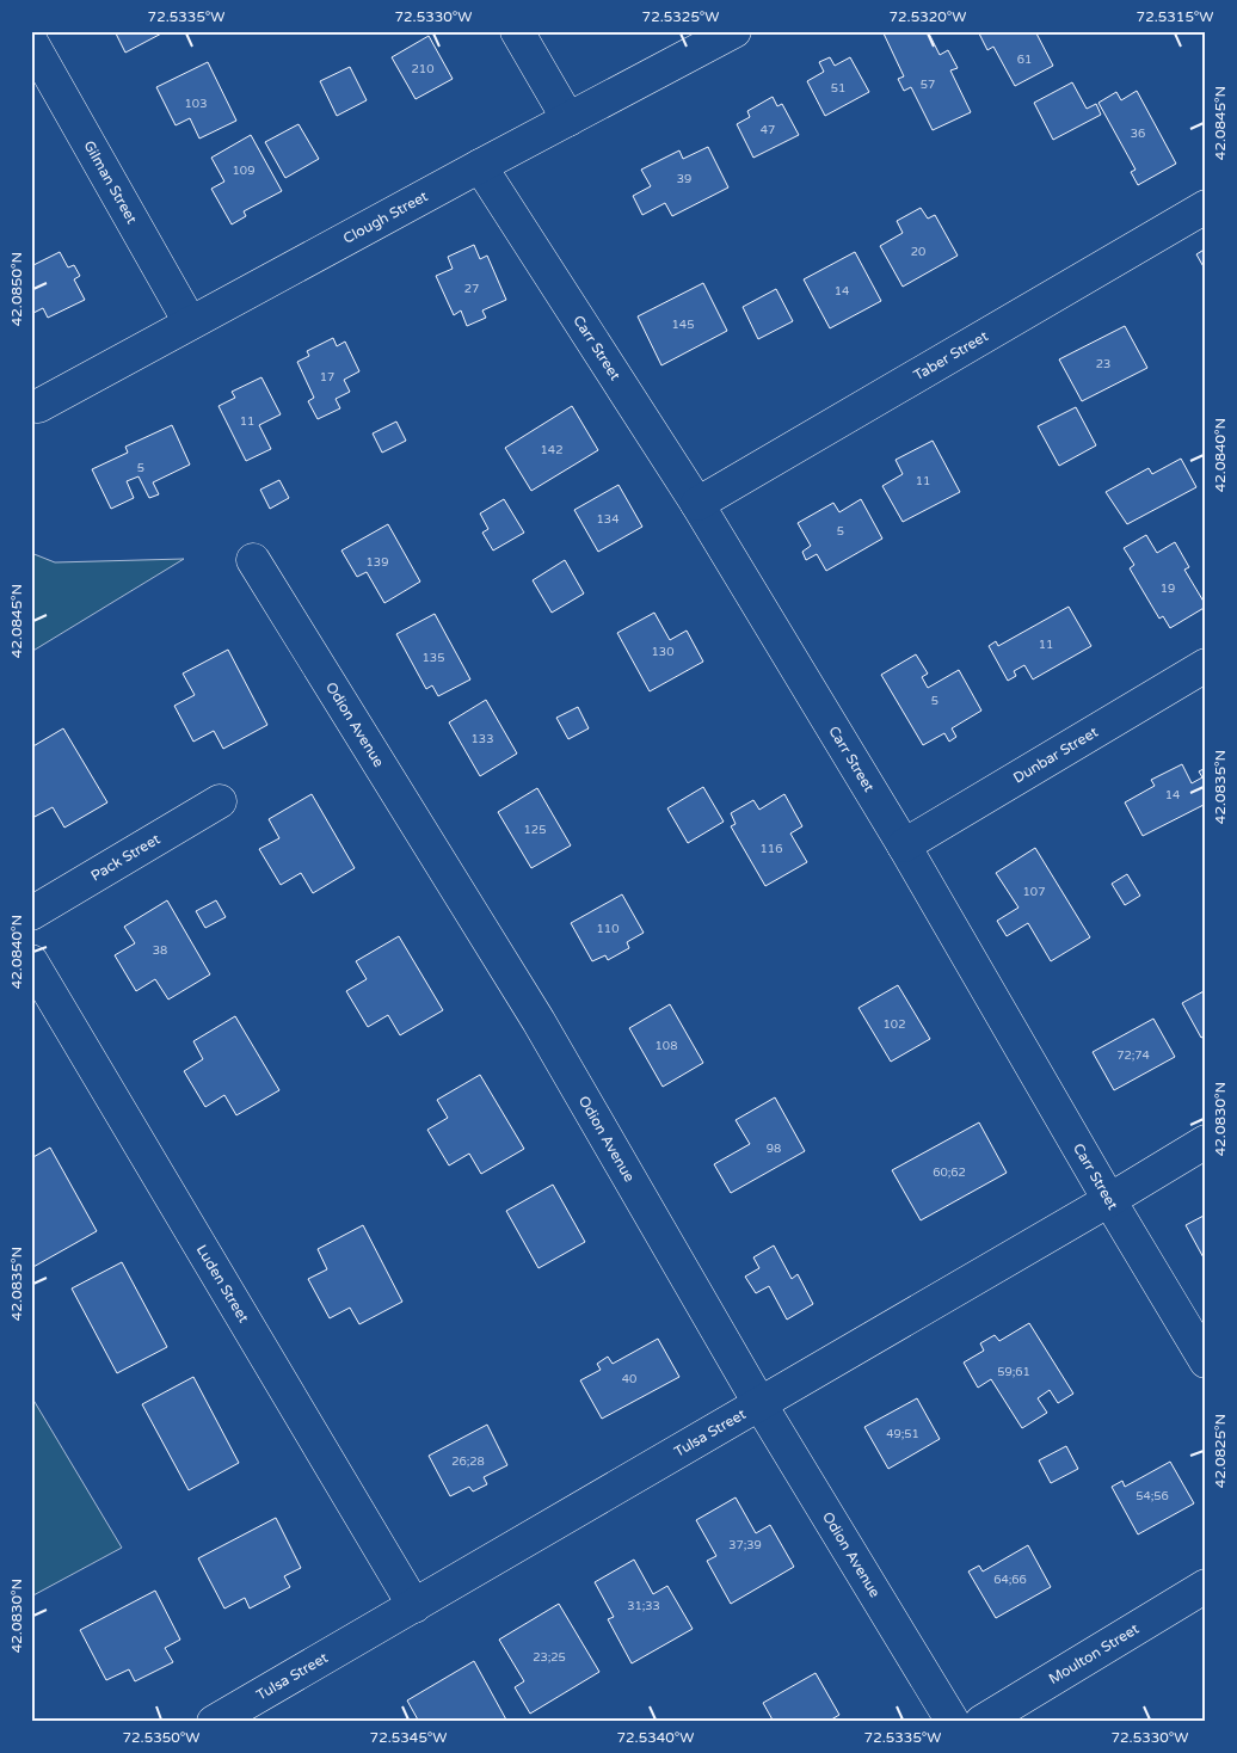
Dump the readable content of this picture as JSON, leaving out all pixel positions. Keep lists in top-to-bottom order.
{
  "streets": {
    "street": [
      "Gilman Street",
      "Clough Street",
      "Carr Street",
      "Taber Street",
      "Odion Avenue",
      "Dunbar Street",
      "Pack Street",
      "Luden Street",
      "Tulsa Street",
      "Moulton Street"
    ]
  },
  "crossings": [
    ["Gilman Street", "Clough Street"],
    ["Clough Street", "Carr Street"],
    ["Carr Street", "Taber Street"],
    ["Carr Street", "Dunbar Street"],
    ["Carr Street", "Tulsa Street"],
    ["Odion Avenue", "Tulsa Street"],
    ["Luden Street", "Tulsa Street"]
  ],
  "house_numbers": [
    "61",
    "210",
    "57",
    "51",
    "103",
    "47",
    "36",
    "109",
    "39",
    "20",
    "27",
    "14",
    "145",
    "23",
    "17",
    "11",
    "142",
    "5",
    "11",
    "134",
    "5",
    "139",
    "19",
    "11",
    "130",
    "135",
    "5",
    "133",
    "14",
    "125",
    "116",
    "107",
    "110",
    "38",
    "102",
    "108",
    "72;74",
    "98",
    "60;62",
    "59;61",
    "40",
    "49;51",
    "26;28",
    "54;56",
    "37;39",
    "64;66",
    "31;33",
    "23;25"
  ],
  "coordinates": [
    "72.5335°W",
    "72.5330°W",
    "72.5325°W",
    "72.5320°W",
    "72.5315°W",
    "42.0845°N",
    "42.0850°N",
    "42.0840°N",
    "42.0835°N",
    "42.0830°N",
    "42.0825°N",
    "72.5350°W",
    "72.5345°W",
    "72.5340°W"
  ]
}
